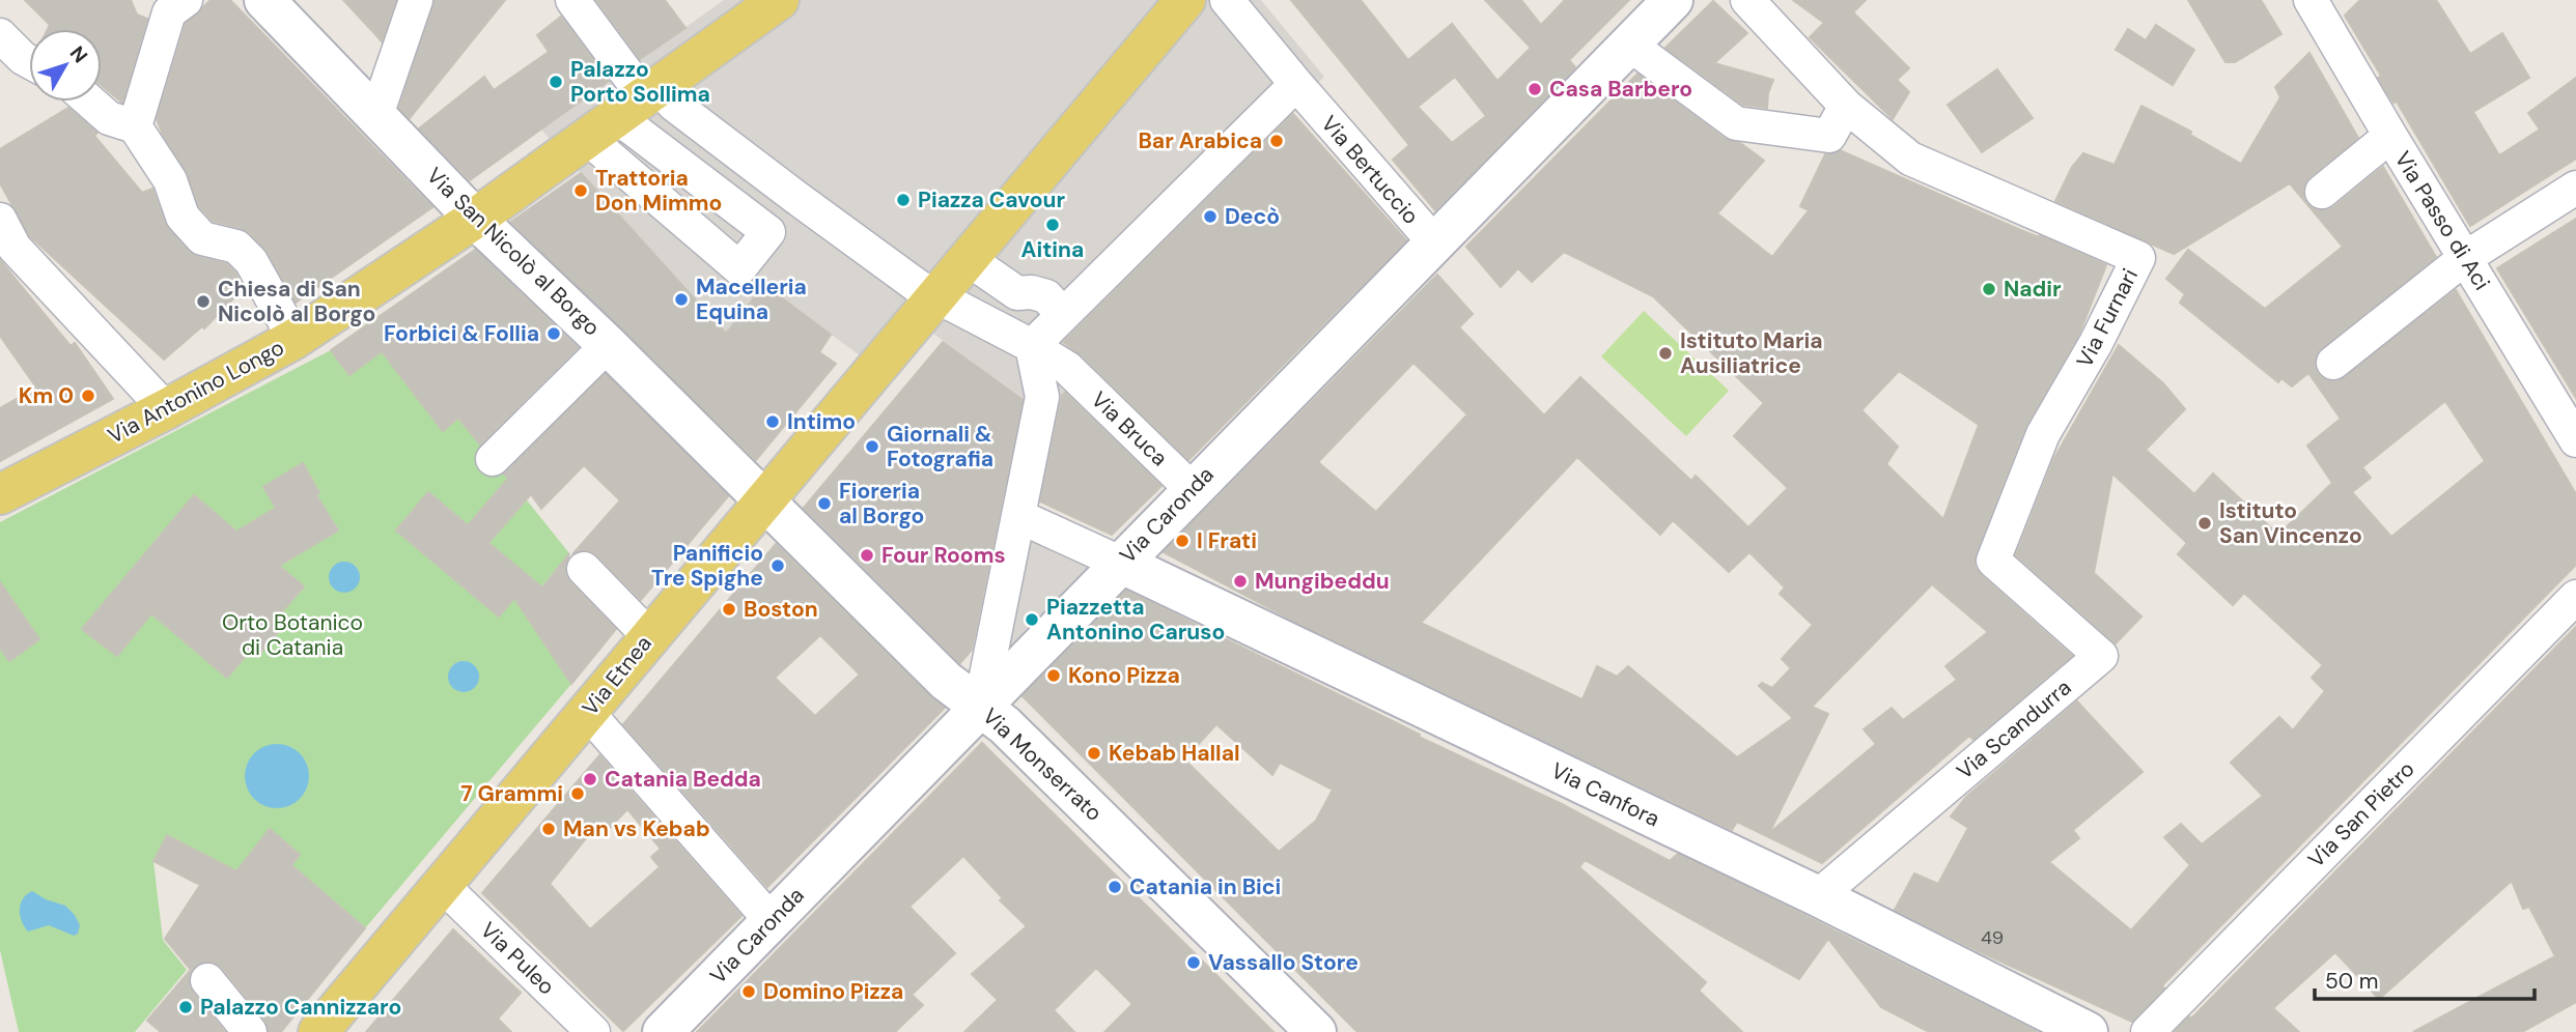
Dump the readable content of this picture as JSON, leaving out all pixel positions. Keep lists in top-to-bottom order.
{
  "streets": {
    "main road": [
      "Via San Nicolò al Borgo",
      "Via Antonino Longo",
      "Via Caronda",
      "Via Etnea",
      "Via Monserrato",
      "Via Canfora"
    ],
    "street": [
      "Via Bertuccio",
      "Via Passo di Aci",
      "Via Furnari",
      "Via Bruca",
      "Via Scandurra",
      "Via San Pietro",
      "Via Puleo"
    ]
  },
  "crossings": [
    ["Via Bertuccio", "Via Caronda"],
    ["Via San Nicolò al Borgo", "Via Antonino Longo"],
    ["Via San Nicolò al Borgo", "Via Etnea"],
    ["Via San Nicolò al Borgo", "Via Monserrato"],
    ["Via Furnari", "Via Scandurra"],
    ["Via Antonino Longo", "Via Bruca"],
    ["Via Bruca", "Via Caronda"],
    ["Via Bruca", "Via Etnea"],
    ["Via Caronda", "Via Monserrato"],
    ["Via Caronda", "Via Canfora"],
    ["Via Etnea", "Via Monserrato"],
    ["Via Etnea", "Via Puleo"],
    ["Via Scandurra", "Via Canfora"]
  ],
  "parks": ["Orto Botanico di Catania"],
  "places": [
    "Palazzo Porto Sollima",
    "Casa Barbero",
    "Bar Arabica",
    "Trattoria Don Mimmo",
    "Piazza Cavour",
    "Decò",
    "Aitina",
    "Nadir",
    "Macelleria Equina",
    "Chiesa di San Nicolò al Borgo",
    "Forbici & Follia",
    "Istituto Maria Ausiliatrice",
    "Km 0",
    "Intimo",
    "Giornali & Fotografia",
    "Fioreria al Borgo",
    "Istituto San Vincenzo",
    "I Frati",
    "Four Rooms",
    "Panificio Tre Spighe",
    "Mungibeddu",
    "Boston",
    "Piazzetta Antonino Caruso",
    "Kono Pizza",
    "Kebab Hallal",
    "Catania Bedda",
    "7 Grammi",
    "Man vs Kebab",
    "Catania in Bici",
    "Vassallo Store",
    "Domino Pizza",
    "Palazzo Cannizzaro"
  ],
  "house_numbers": ["49"],
  "scale_bar": "50 m",
  "north": "top right"
}
